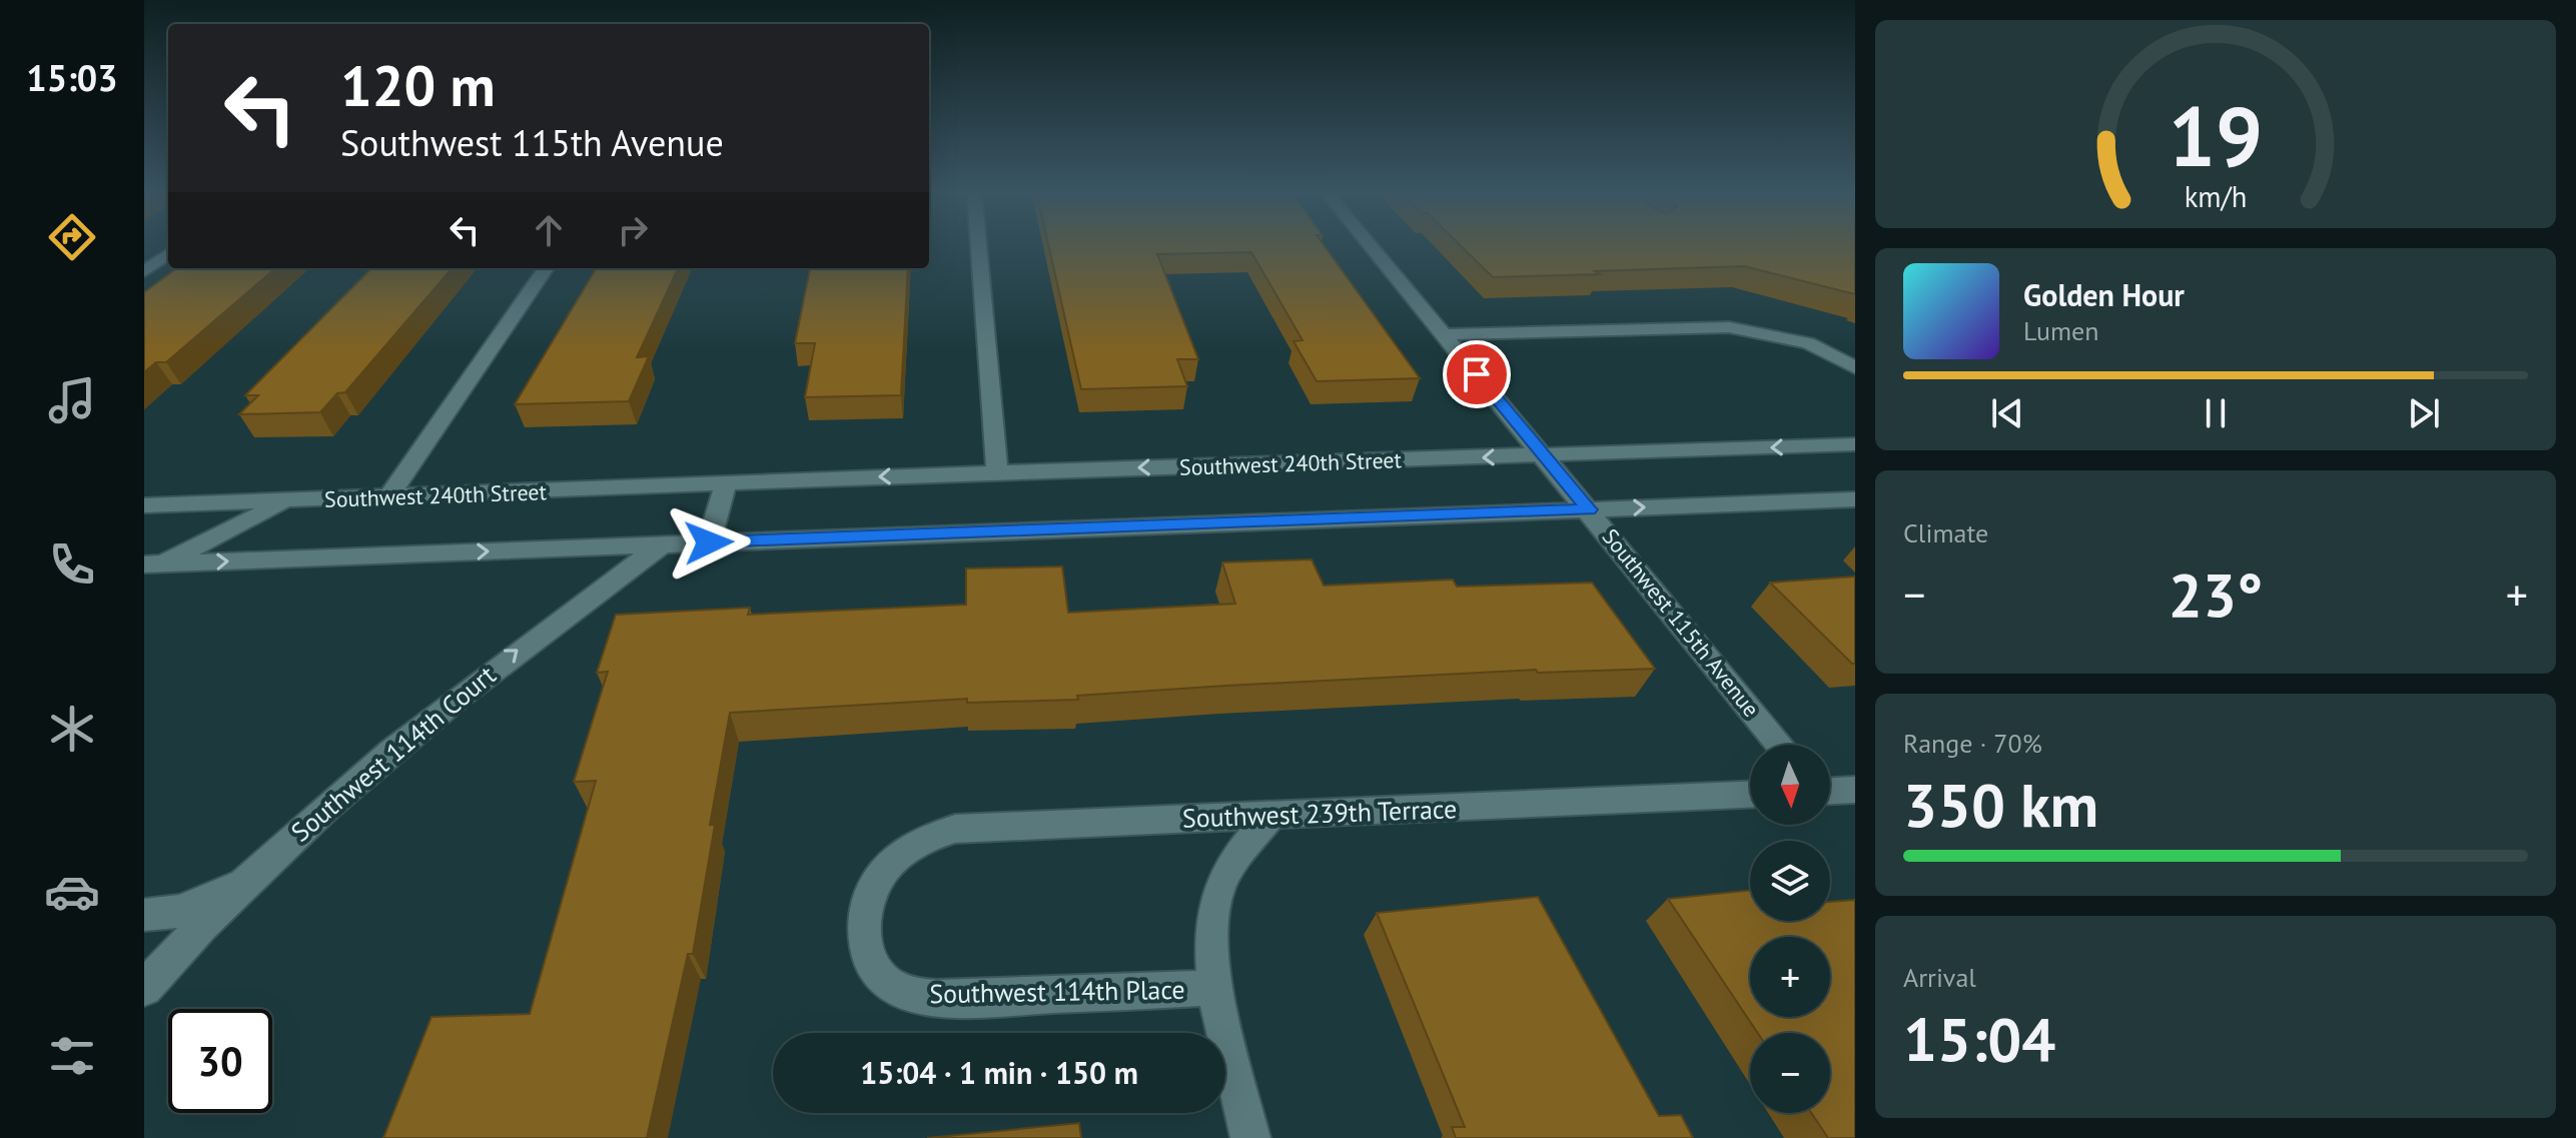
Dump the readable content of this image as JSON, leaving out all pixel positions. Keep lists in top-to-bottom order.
{
  "streets": {
    "street": [
      "Southwest 240th Street",
      "Southwest 115th Avenue",
      "Southwest 114th Court",
      "Southwest 239th Terrace",
      "Southwest 114th Place"
    ]
  },
  "crossings": [
    ["Southwest 240th Street", "Southwest 115th Avenue"],
    ["Southwest 239th Terrace", "Southwest 114th Place"]
  ],
  "one_way": ["Southwest 114th Court"],
  "north": "bottom",
  "page": {
    "tabs": "15:03",
    "turn": ["120 m", "Southwest 115th Avenue"],
    "song": ["Golden Hour", "Lumen"],
    "tile": [
      "Climate",
      ["Range · 70%", "350 km"],
      ["Arrival", "15:04"]
    ],
    "heat": ["−", "23°", "+"],
    "map_buttons": ["+", "−"],
    "limit": "30",
    "trip": "15:04 · 1 min · 150 m",
    "gauge": ["19", "km/h"]
  }
}
